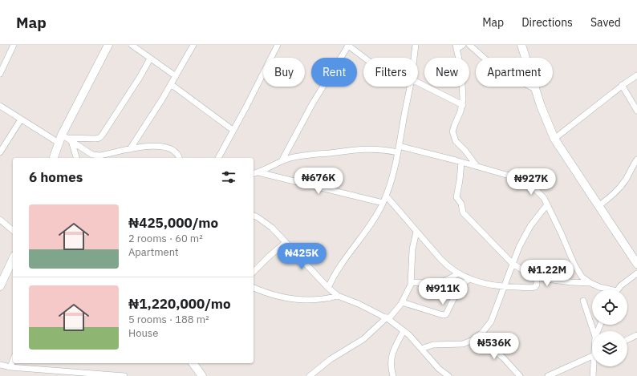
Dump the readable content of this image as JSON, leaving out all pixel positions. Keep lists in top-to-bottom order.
{
  "page": {
    "header": "Map",
    "nav": ["Map", "Directions", "Saved"],
    "chip": [
      "Buy",
      "Rent",
      "Filters",
      "New",
      "Apartment"
    ],
    "heading": "6 homes",
    "price": [
      "₦676K",
      "₦927K",
      "₦425K",
      "₦1.22M",
      "₦911K",
      "₦536K"
    ],
    "list": [
      {
        "name": "₦425,000/mo",
        "note": "2 rooms · 60 m² · Apartment"
      },
      {
        "name": "₦1,220,000/mo",
        "note": "5 rooms · 188 m² · House"
      }
    ]
  }
}
